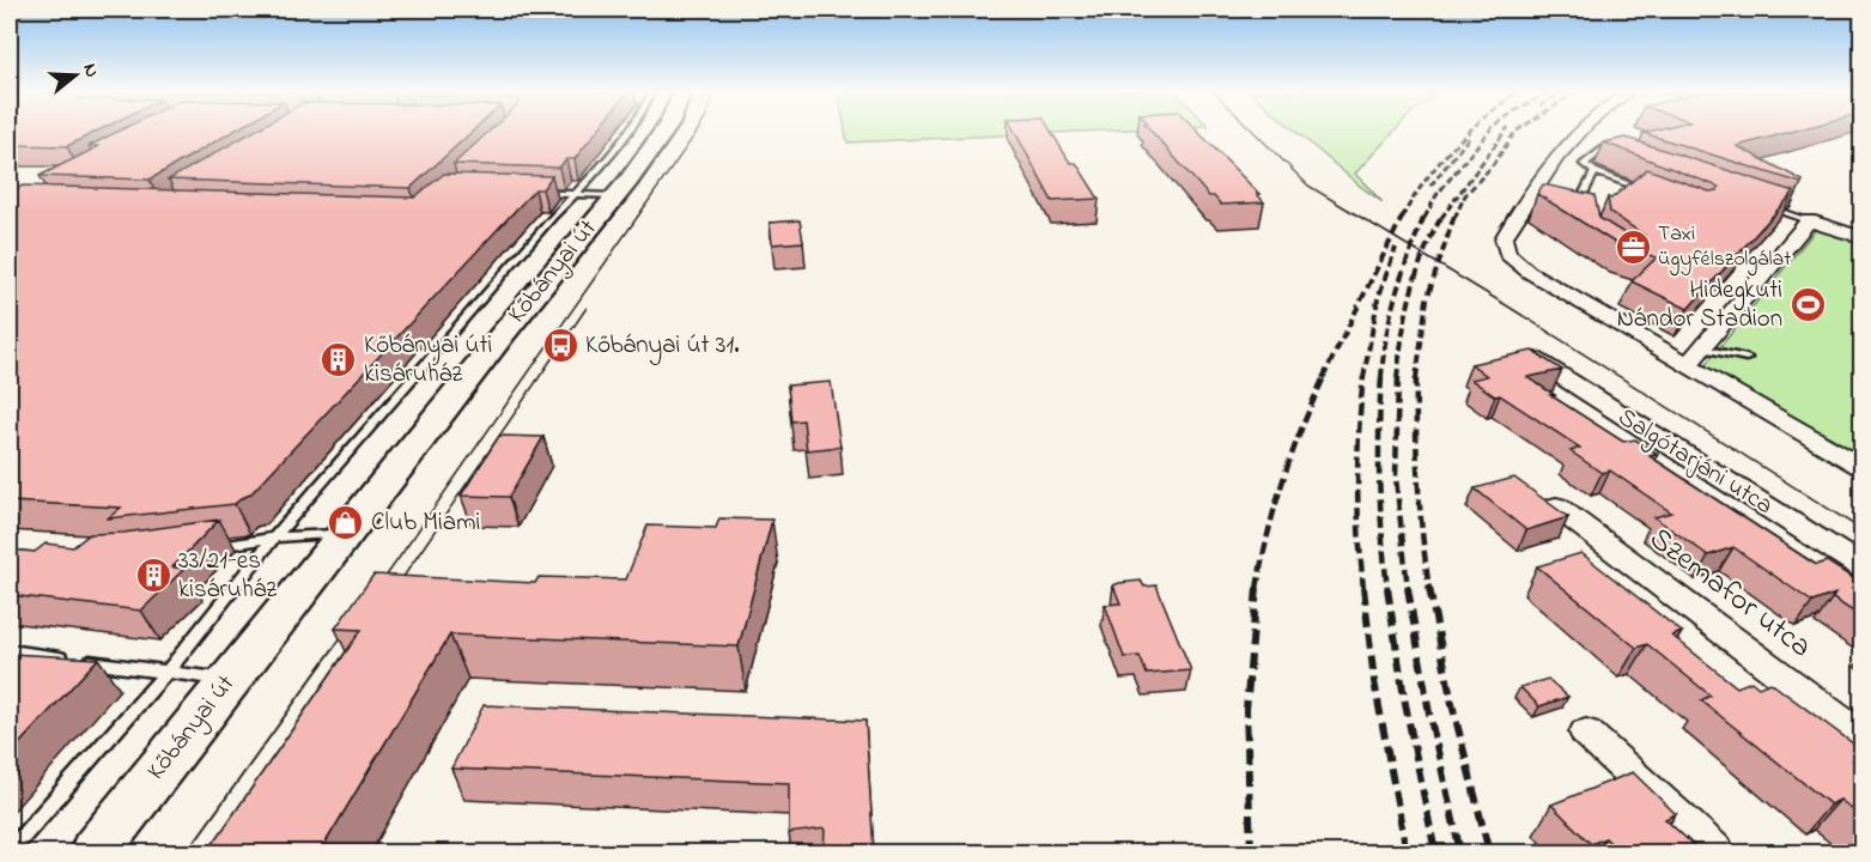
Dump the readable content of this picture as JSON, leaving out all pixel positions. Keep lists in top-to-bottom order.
{
  "streets": {
    "main road": ["Kőbányai út"],
    "street": ["Salgótarjáni utca", "Szemafor utca"]
  },
  "places": {
    "office": ["Taxi ügyfélszolgálat"],
    "sports": ["Hidegkuti Nándor Stadion"],
    "bus stop": ["Kőbányai út 31."],
    "building": ["Kőbányai úti kisáruház", "33/21-es kisáruház"],
    "shop": ["Club Miami"]
  },
  "north": "right"
}
